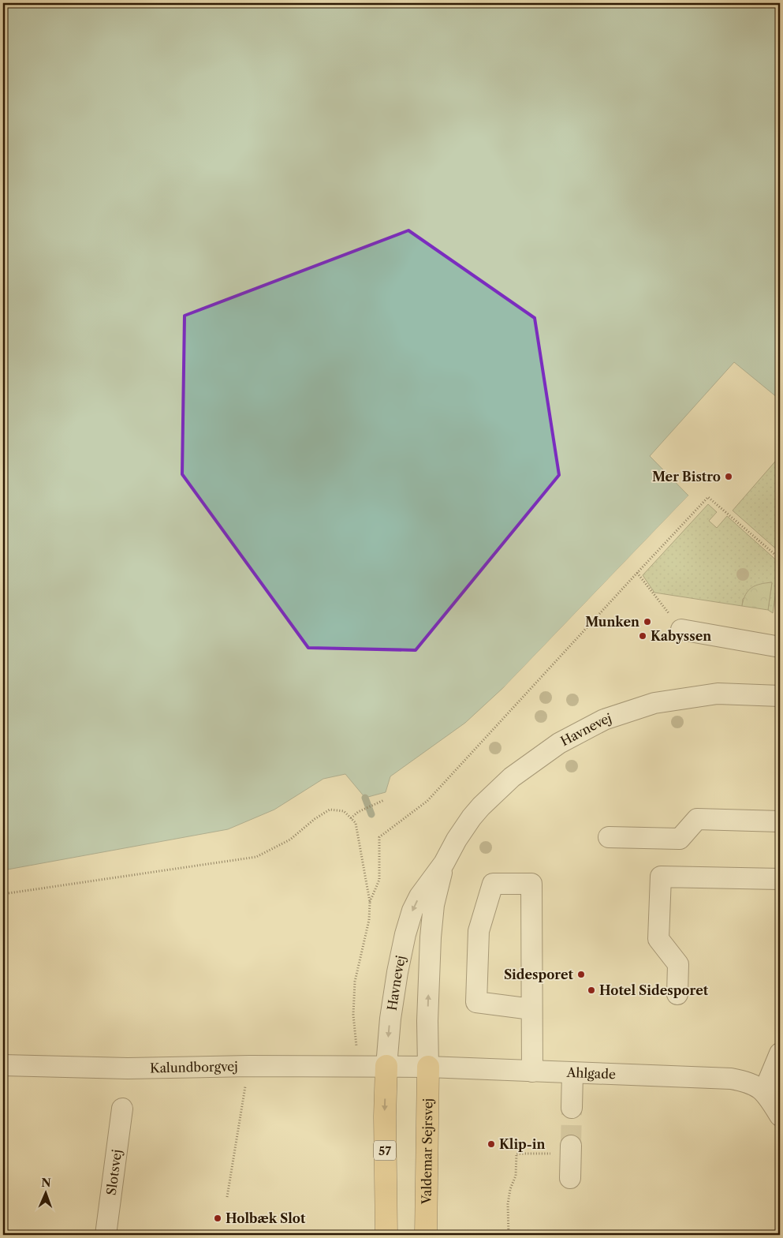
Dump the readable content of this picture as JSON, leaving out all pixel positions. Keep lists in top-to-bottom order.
{
  "streets": {
    "main road": ["57", "Valdemar Sejrsvej"],
    "street": [
      "Havnevej",
      "Kalundborgvej",
      "Ahlgade",
      "Slotsvej"
    ]
  },
  "crossings": [
    ["Havnevej", "Kalundborgvej"],
    ["Havnevej", "Ahlgade"],
    ["Havnevej", "57"],
    ["Havnevej", "Valdemar Sejrsvej"],
    ["Kalundborgvej", "Ahlgade"],
    ["Kalundborgvej", "57"],
    ["Ahlgade", "57"],
    ["Ahlgade", "Valdemar Sejrsvej"]
  ],
  "places": [
    "Mer Bistro",
    "Munken",
    "Kabyssen",
    "Sidesporet",
    "Hotel Sidesporet",
    "Klip-in",
    "Holbæk Slot"
  ],
  "north": "top"
}
